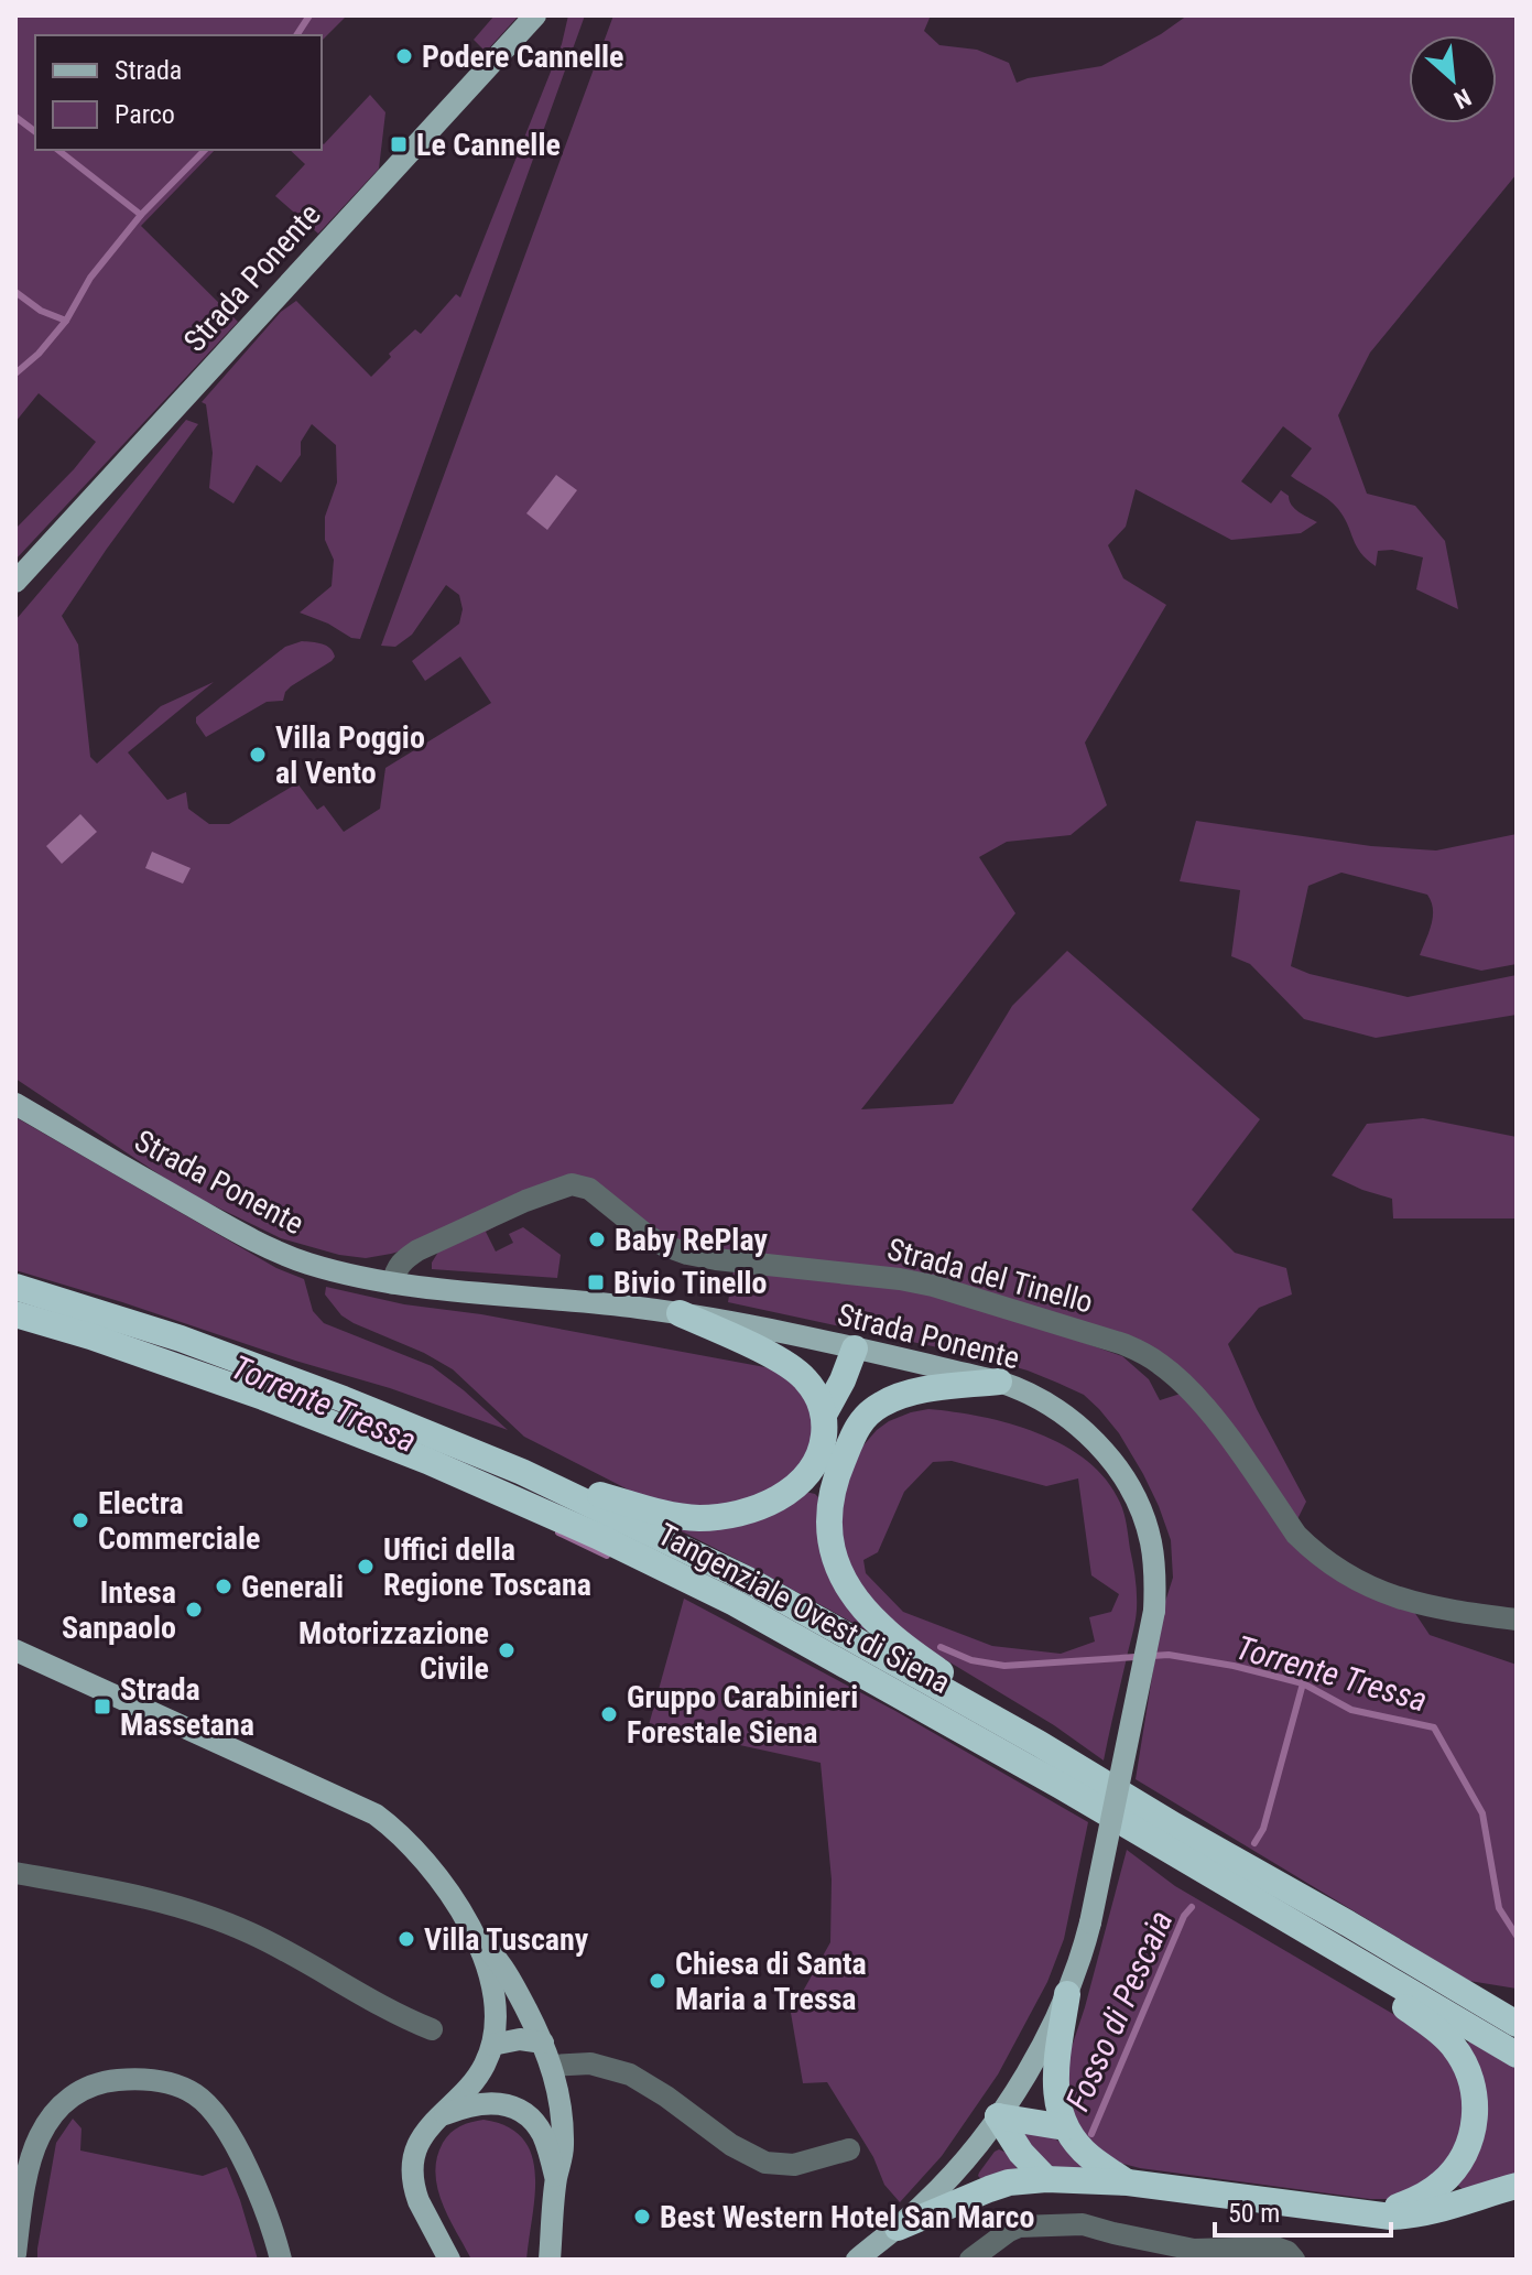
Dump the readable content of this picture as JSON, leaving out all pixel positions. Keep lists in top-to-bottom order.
{
  "streets": {
    "highway": ["Tangenziale Ovest di Siena"],
    "main road": ["Strada Ponente"],
    "street": ["Strada del Tinello"]
  },
  "crossings": [
    ["Strada Ponente", "Strada del Tinello"]
  ],
  "water": ["Torrente Tressa", "Fosso di Pescaia"],
  "places": {
    "other": [
      "Podere Cannelle",
      "Villa Poggio al Vento",
      "Baby RePlay",
      "Electra Commerciale",
      "Uffici della Regione Toscana",
      "Generali",
      "Intesa Sanpaolo",
      "Motorizzazione Civile",
      "Gruppo Carabinieri Forestale Siena",
      "Villa Tuscany",
      "Chiesa di Santa Maria a Tressa",
      "Best Western Hotel San Marco"
    ],
    "transit": ["Le Cannelle", "Bivio Tinello", "Strada Massetana"]
  },
  "legend": ["Strada", "Parco"],
  "scale_bar": "50 m",
  "north": "bottom right"
}
